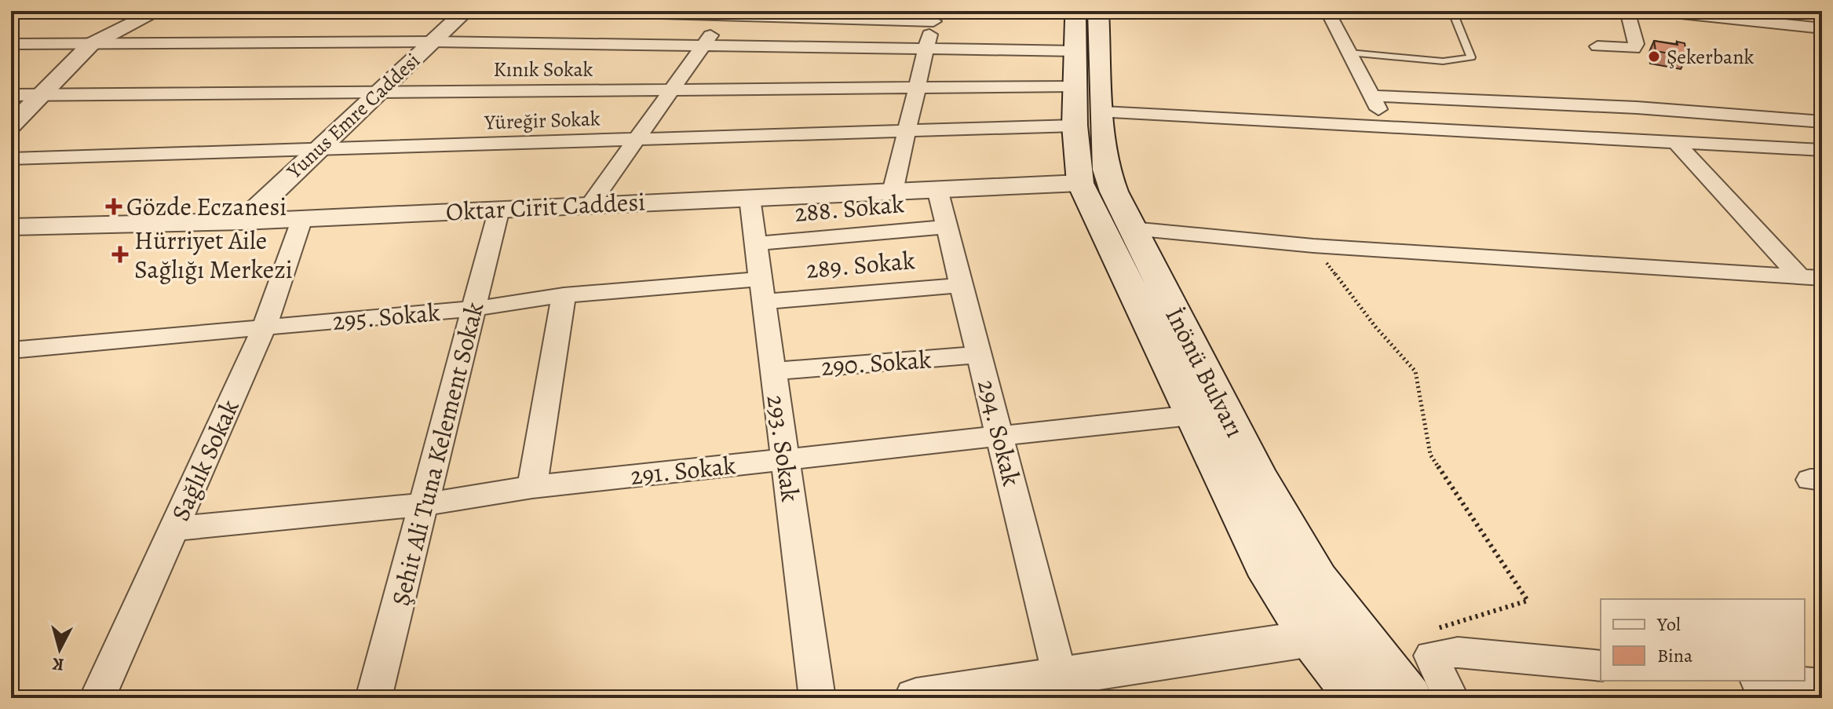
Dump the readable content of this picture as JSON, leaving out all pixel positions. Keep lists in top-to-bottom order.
{
  "streets": {
    "main road": ["İnönü Bulvarı"],
    "street": [
      "Kınık Sokak",
      "Yunus Emre Caddesi",
      "Yüreğir Sokak",
      "Oktar Cirit Caddesi",
      "288. Sokak",
      "289. Sokak",
      "295. Sokak",
      "290. Sokak",
      "294. Sokak",
      "293. Sokak",
      "Şehit Ali Tuna Kelement Sokak",
      "Sağlık Sokak",
      "291. Sokak"
    ]
  },
  "crossings": [
    ["Kınık Sokak", "Yunus Emre Caddesi"],
    ["Kınık Sokak", "İnönü Bulvarı"],
    ["Yunus Emre Caddesi", "Yüreğir Sokak"],
    ["Yunus Emre Caddesi", "Oktar Cirit Caddesi"],
    ["Yüreğir Sokak", "İnönü Bulvarı"],
    ["Oktar Cirit Caddesi", "İnönü Bulvarı"],
    ["Oktar Cirit Caddesi", "294. Sokak"],
    ["Oktar Cirit Caddesi", "293. Sokak"],
    ["Oktar Cirit Caddesi", "Şehit Ali Tuna Kelement Sokak"],
    ["Oktar Cirit Caddesi", "Sağlık Sokak"],
    ["288. Sokak", "294. Sokak"],
    ["288. Sokak", "293. Sokak"],
    ["289. Sokak", "295. Sokak"],
    ["289. Sokak", "294. Sokak"],
    ["289. Sokak", "293. Sokak"],
    ["295. Sokak", "293. Sokak"],
    ["295. Sokak", "Şehit Ali Tuna Kelement Sokak"],
    ["295. Sokak", "Sağlık Sokak"],
    ["290. Sokak", "294. Sokak"],
    ["290. Sokak", "293. Sokak"],
    ["İnönü Bulvarı", "291. Sokak"],
    ["294. Sokak", "291. Sokak"],
    ["293. Sokak", "291. Sokak"],
    ["Şehit Ali Tuna Kelement Sokak", "291. Sokak"],
    ["Sağlık Sokak", "291. Sokak"]
  ],
  "places": {
    "other": ["Şekerbank"],
    "health": ["Gözde Eczanesi", "Hürriyet Aile Sağlığı Merkezi"]
  },
  "legend": ["Yol", "Bina"],
  "north": "bottom"
}
